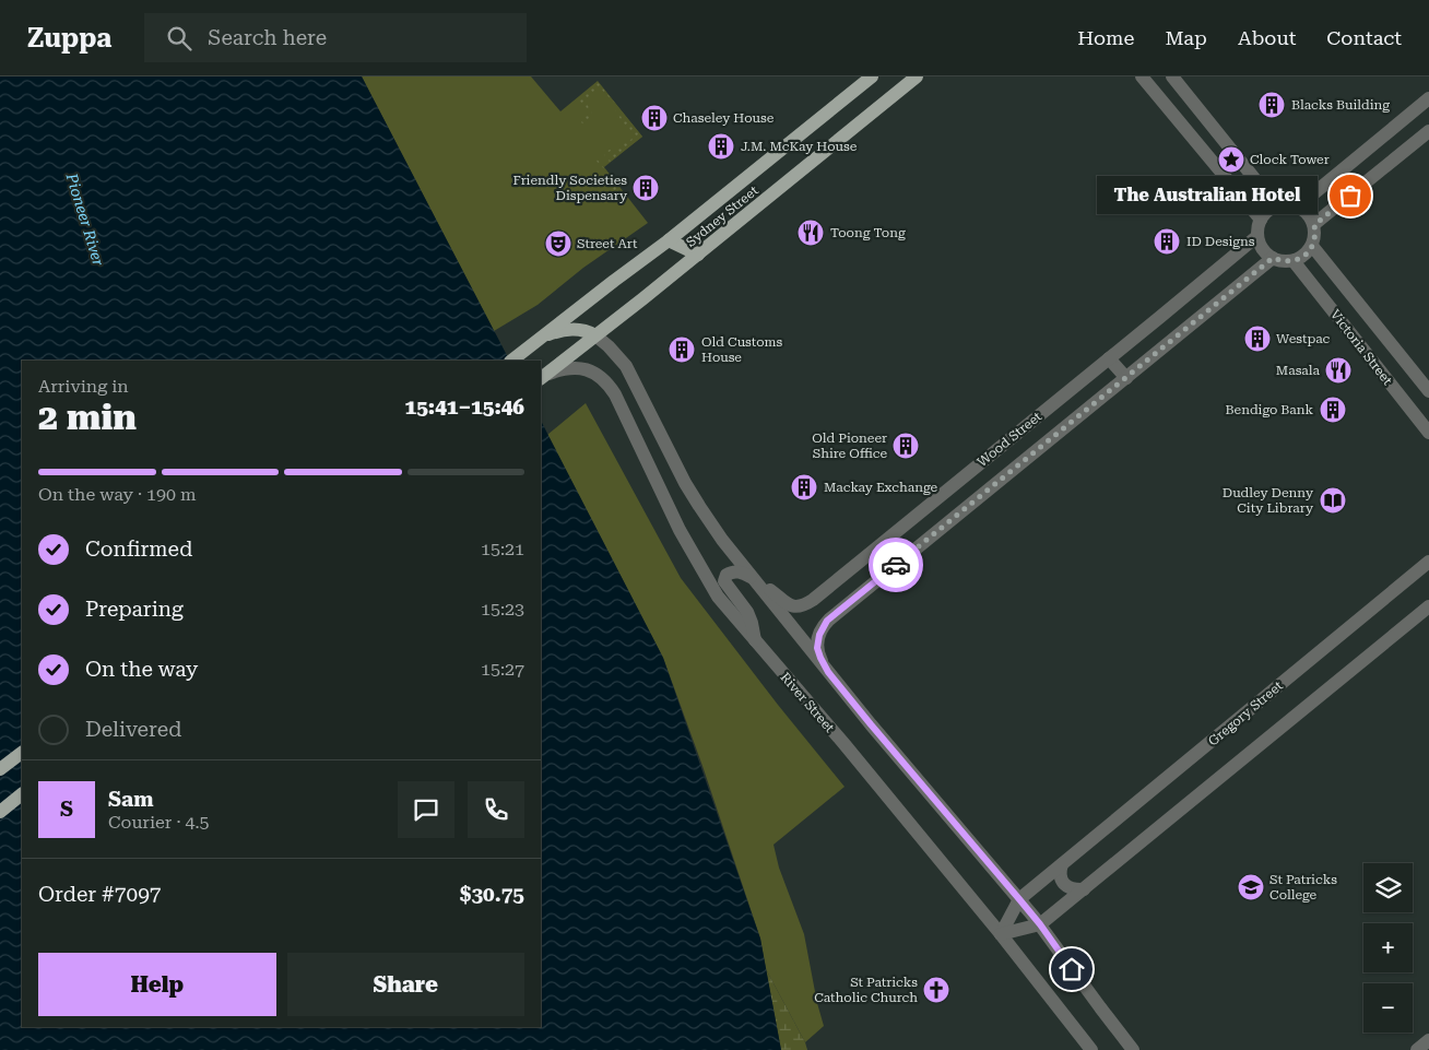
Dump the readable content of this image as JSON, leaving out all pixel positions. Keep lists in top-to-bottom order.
{
  "streets": {
    "main road": ["Sydney Street"],
    "street": [
      "Victoria Street",
      "Wood Street",
      "River Street",
      "Gregory Street"
    ]
  },
  "crossings": [
    ["Sydney Street", "River Street"],
    ["Victoria Street", "Wood Street"],
    ["River Street", "Gregory Street"]
  ],
  "water": ["Pioneer River"],
  "places": {
    "building": [
      "Blacks Building",
      "Chaseley House",
      "J.M. McKay House",
      "Friendly Societies Dispensary",
      "ID Designs",
      "Westpac",
      "Old Customs House",
      "Bendigo Bank",
      "Old Pioneer Shire Office",
      "Mackay Exchange"
    ],
    "place": ["Clock Tower"],
    "other": ["The Australian Hotel"],
    "restaurant": ["Toong Tong", "Masala"],
    "theatre": ["Street Art"],
    "library": ["Dudley Denny City Library"],
    "school or university": ["St Patricks College"],
    "church": ["St Patricks Catholic Church"]
  },
  "page": {
    "header": "Zuppa",
    "search": "Search here",
    "nav": [
      "Home",
      "Map",
      "About",
      "Contact"
    ],
    "bubble": "The Australian Hotel",
    "heading": ["2 min", "Arriving in", "15:41–15:46"],
    "panel": [
      "Sam",
      "Courier · 4.5",
      "Order #7097",
      "$30.75"
    ],
    "bar": "On the way · 190 m",
    "list": [
      ["Confirmed", "15:21"],
      ["Preparing", "15:23"],
      ["On the way", "15:27"],
      "Delivered"
    ],
    "round": "S",
    "map_buttons": ["+", "−"],
    "buttons": ["Help", "Share"]
  }
}
